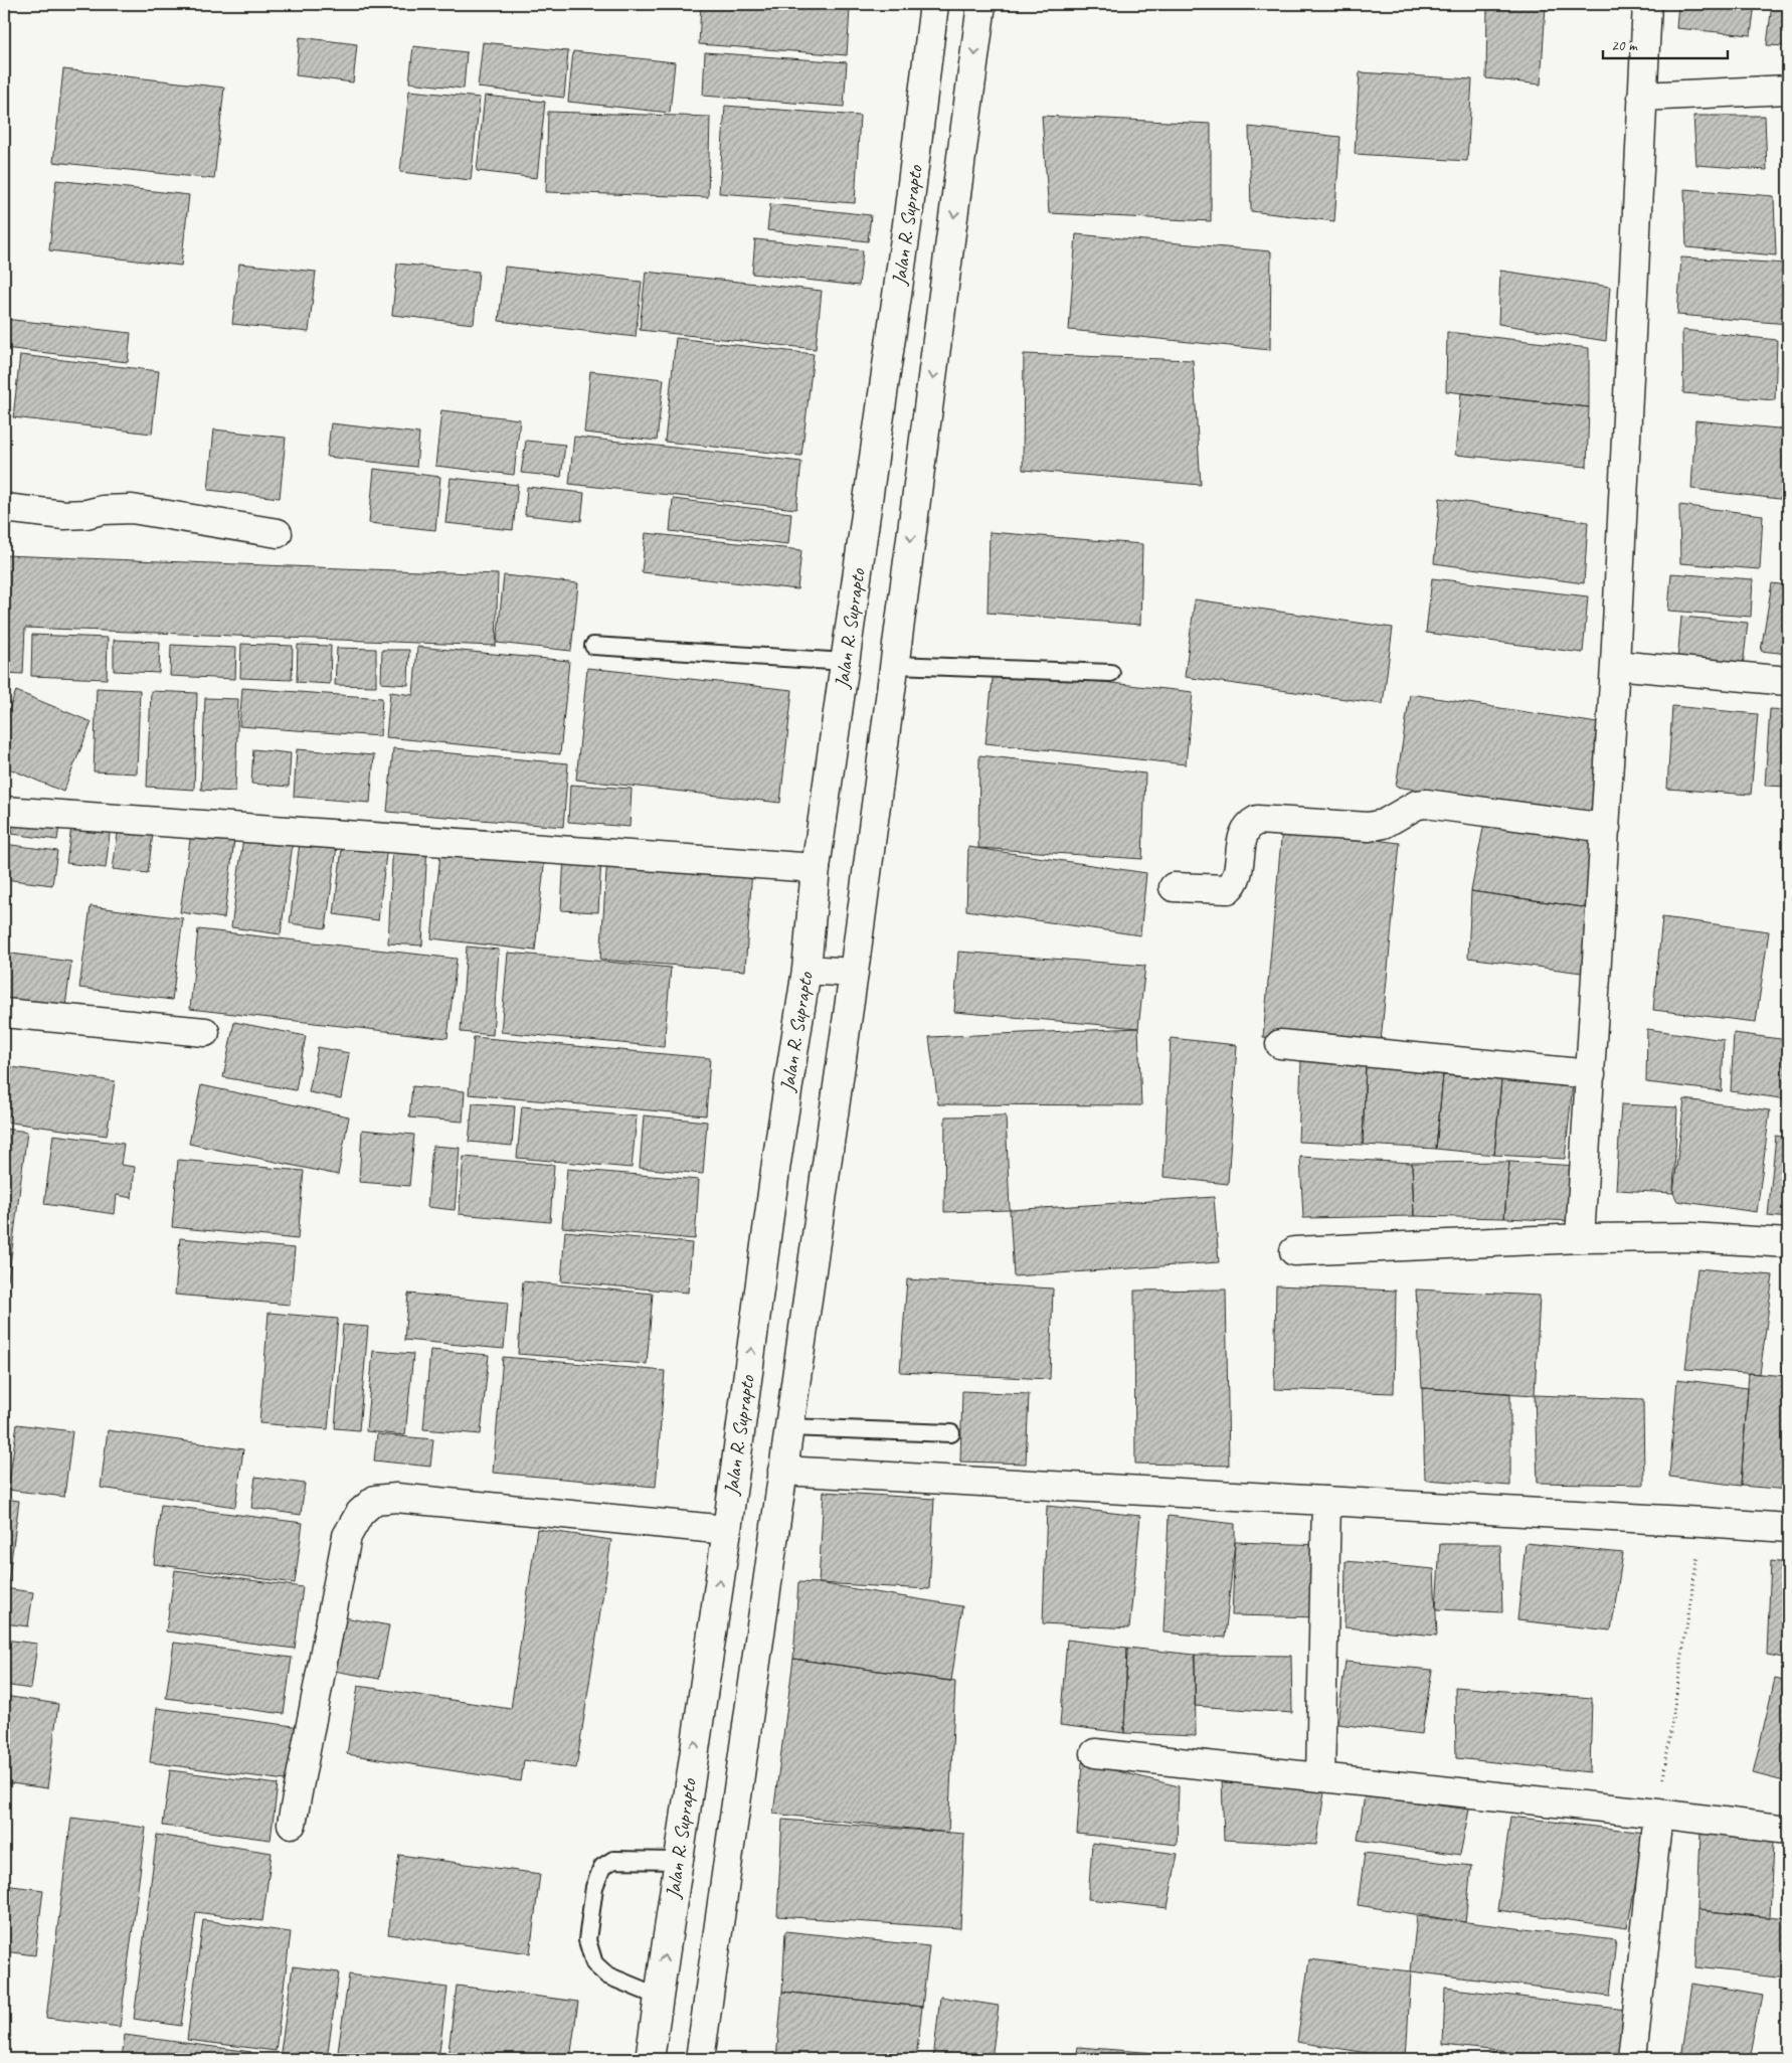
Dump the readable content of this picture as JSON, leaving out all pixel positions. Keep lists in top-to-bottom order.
{
  "streets": {
    "main road": ["Jalan R. Suprapto"]
  },
  "scale_bar": "20 m"
}
